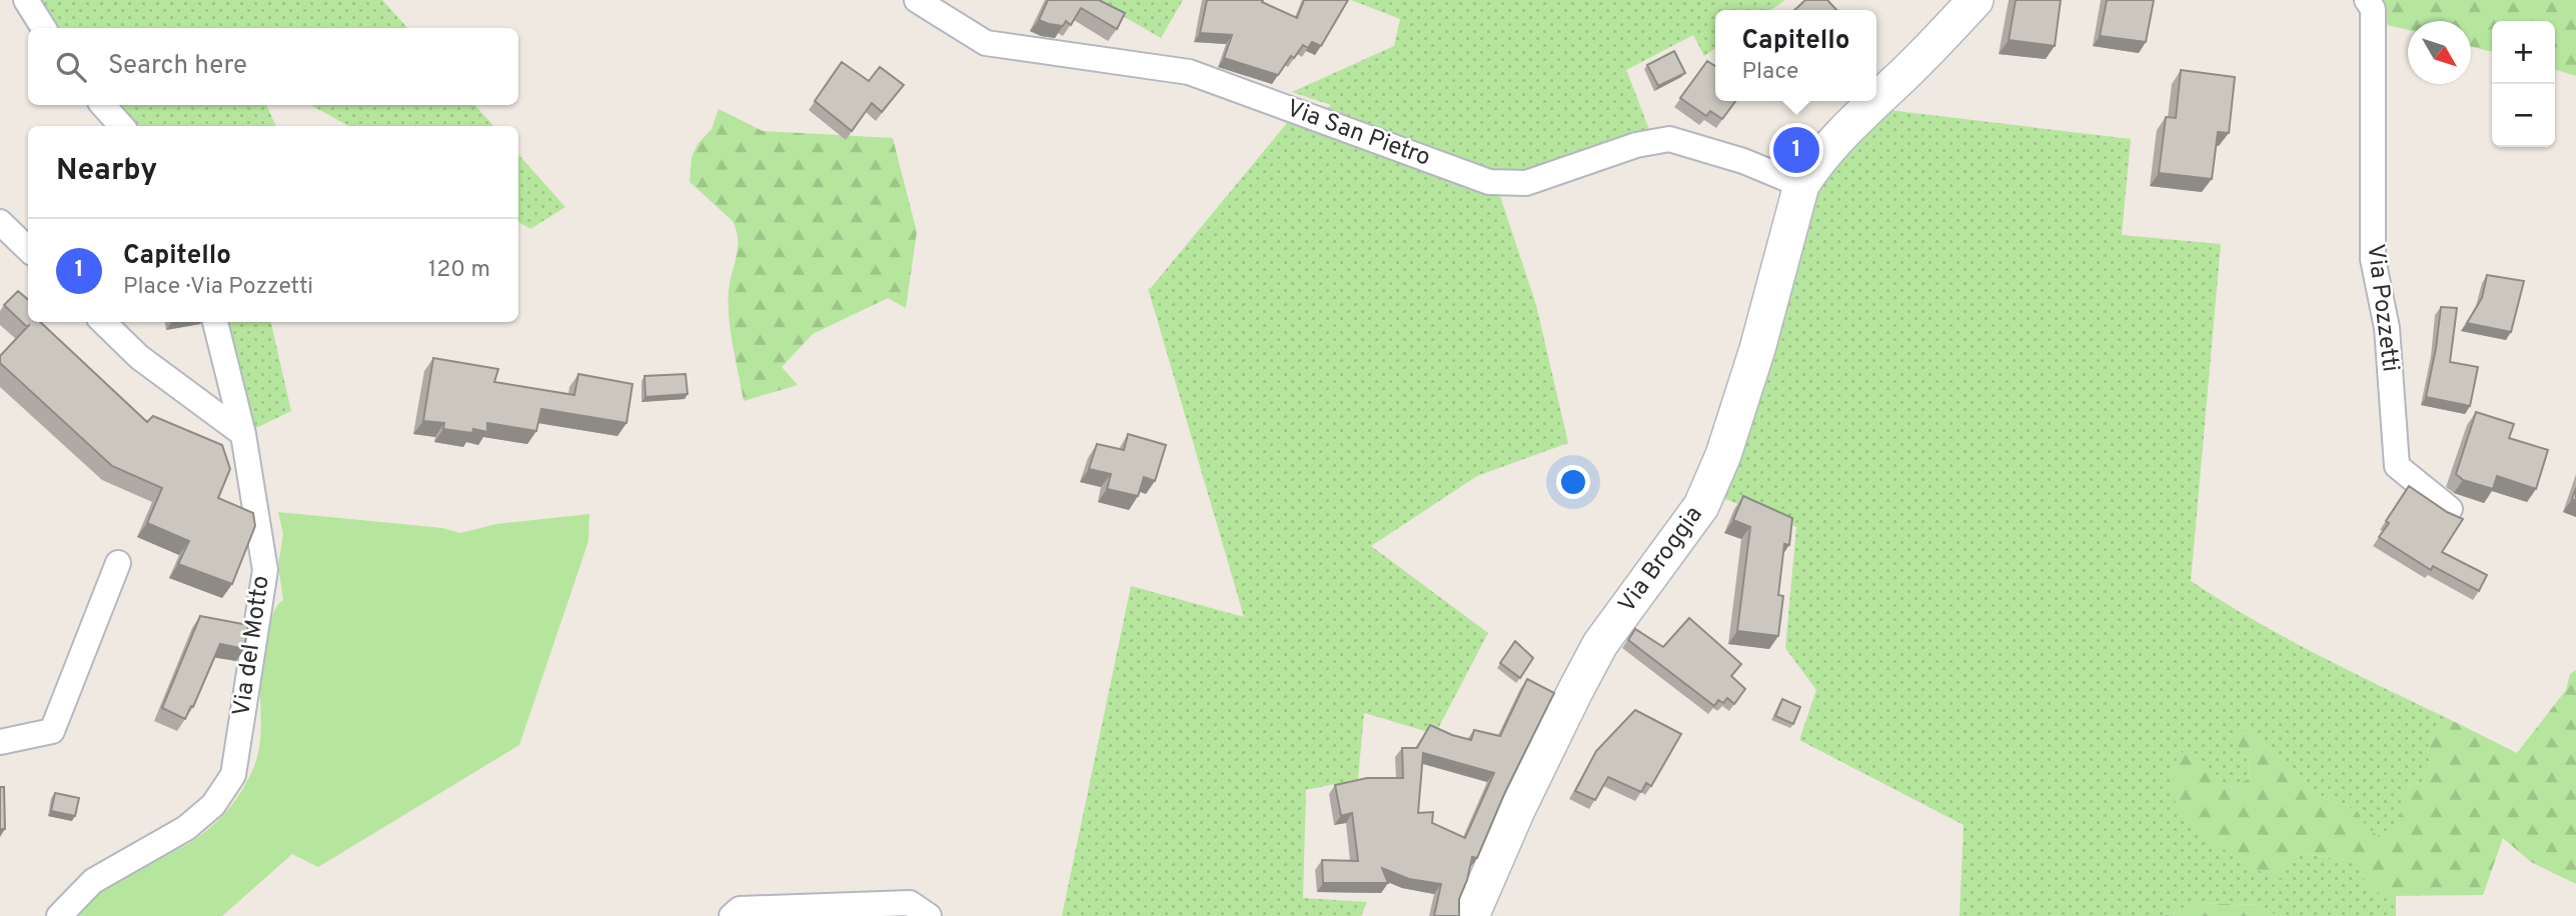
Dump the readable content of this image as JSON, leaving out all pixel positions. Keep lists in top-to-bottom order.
{
  "streets": {
    "street": [
      "Via San Pietro",
      "Via Pozzetti",
      "Via Broggia",
      "Via del Motto"
    ]
  },
  "crossings": [
    ["Via San Pietro", "Via Broggia"]
  ],
  "north": "bottom right",
  "page": {
    "popup": ["Capitello", "Place"],
    "map_buttons": ["+", "−"],
    "search": "Search here",
    "pins": "1",
    "heading": "Nearby",
    "list": [
      {
        "mark": "1",
        "name": "Capitello",
        "note": "Place · Via Pozzetti",
        "value": "120 m"
      }
    ]
  }
}
